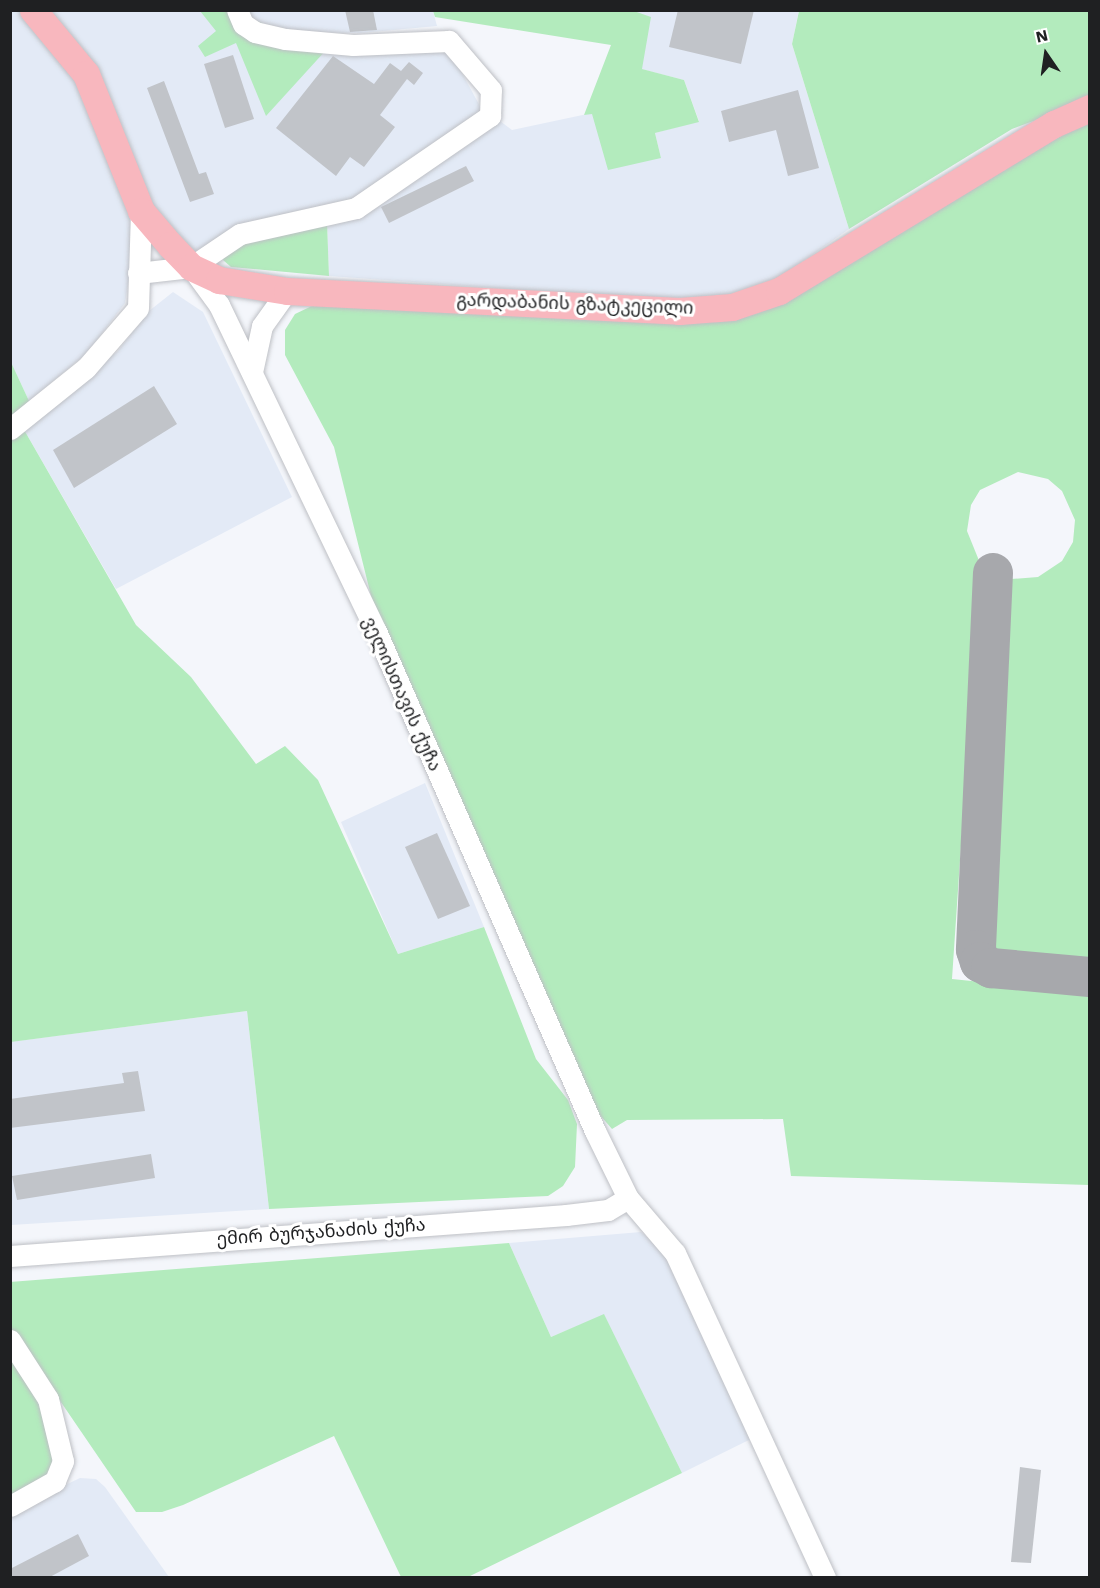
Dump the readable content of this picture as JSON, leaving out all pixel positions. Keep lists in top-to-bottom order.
{
  "streets": {
    "main road": ["გარდაბანის გზატკეცილი", "ველისთავის ქუჩა"],
    "street": ["ემირ ბურჯანაძის ქუჩა"]
  },
  "crossings": [
    ["გარდაბანის გზატკეცილი", "ველისთავის ქუჩა"],
    ["ველისთავის ქუჩა", "ემირ ბურჯანაძის ქუჩა"]
  ],
  "north": "top"
}
